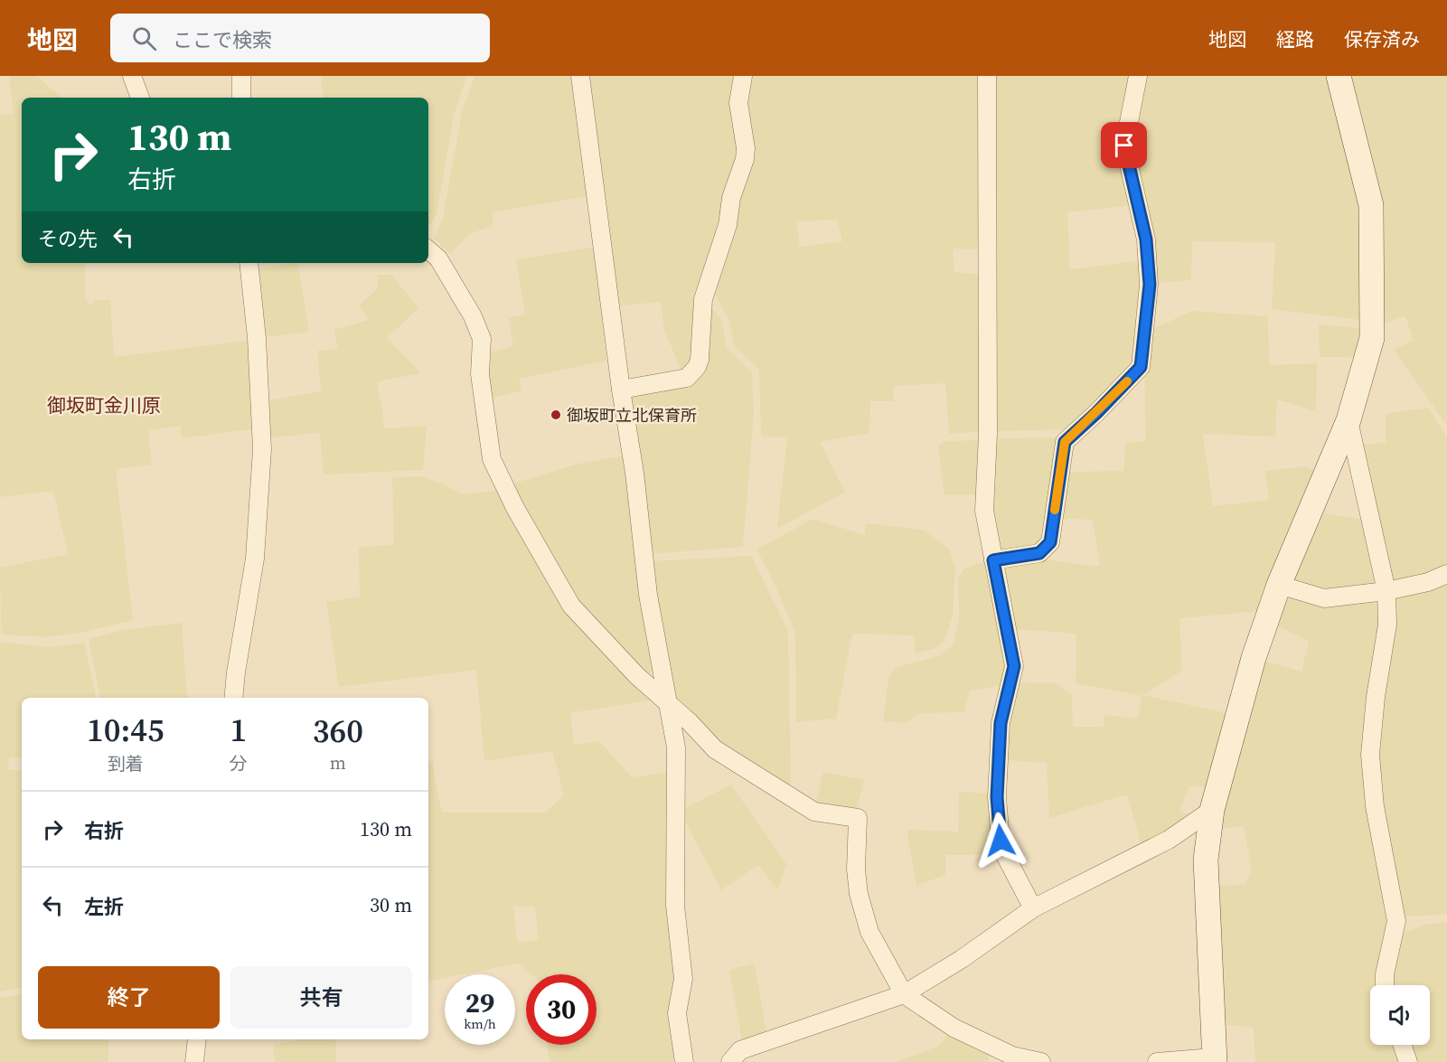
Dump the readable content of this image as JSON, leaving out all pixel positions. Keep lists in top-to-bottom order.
{
  "districts": ["御坂町金川原"],
  "places": ["御坂町立北保育所"],
  "page": {
    "header": "地図",
    "search": "ここで検索",
    "nav": ["地図", "経路", "保存済み"],
    "turn": ["130 m", "右折"],
    "then": "その先",
    "eta": [
      "10:45",
      "到着",
      "1",
      "分",
      "360",
      "m"
    ],
    "list": [
      {
        "name": "右折",
        "value": "130 m"
      },
      {
        "name": "左折",
        "value": "30 m"
      }
    ],
    "buttons": ["終了", "共有"],
    "speed": "29 km/h",
    "limit": "30"
  }
}
